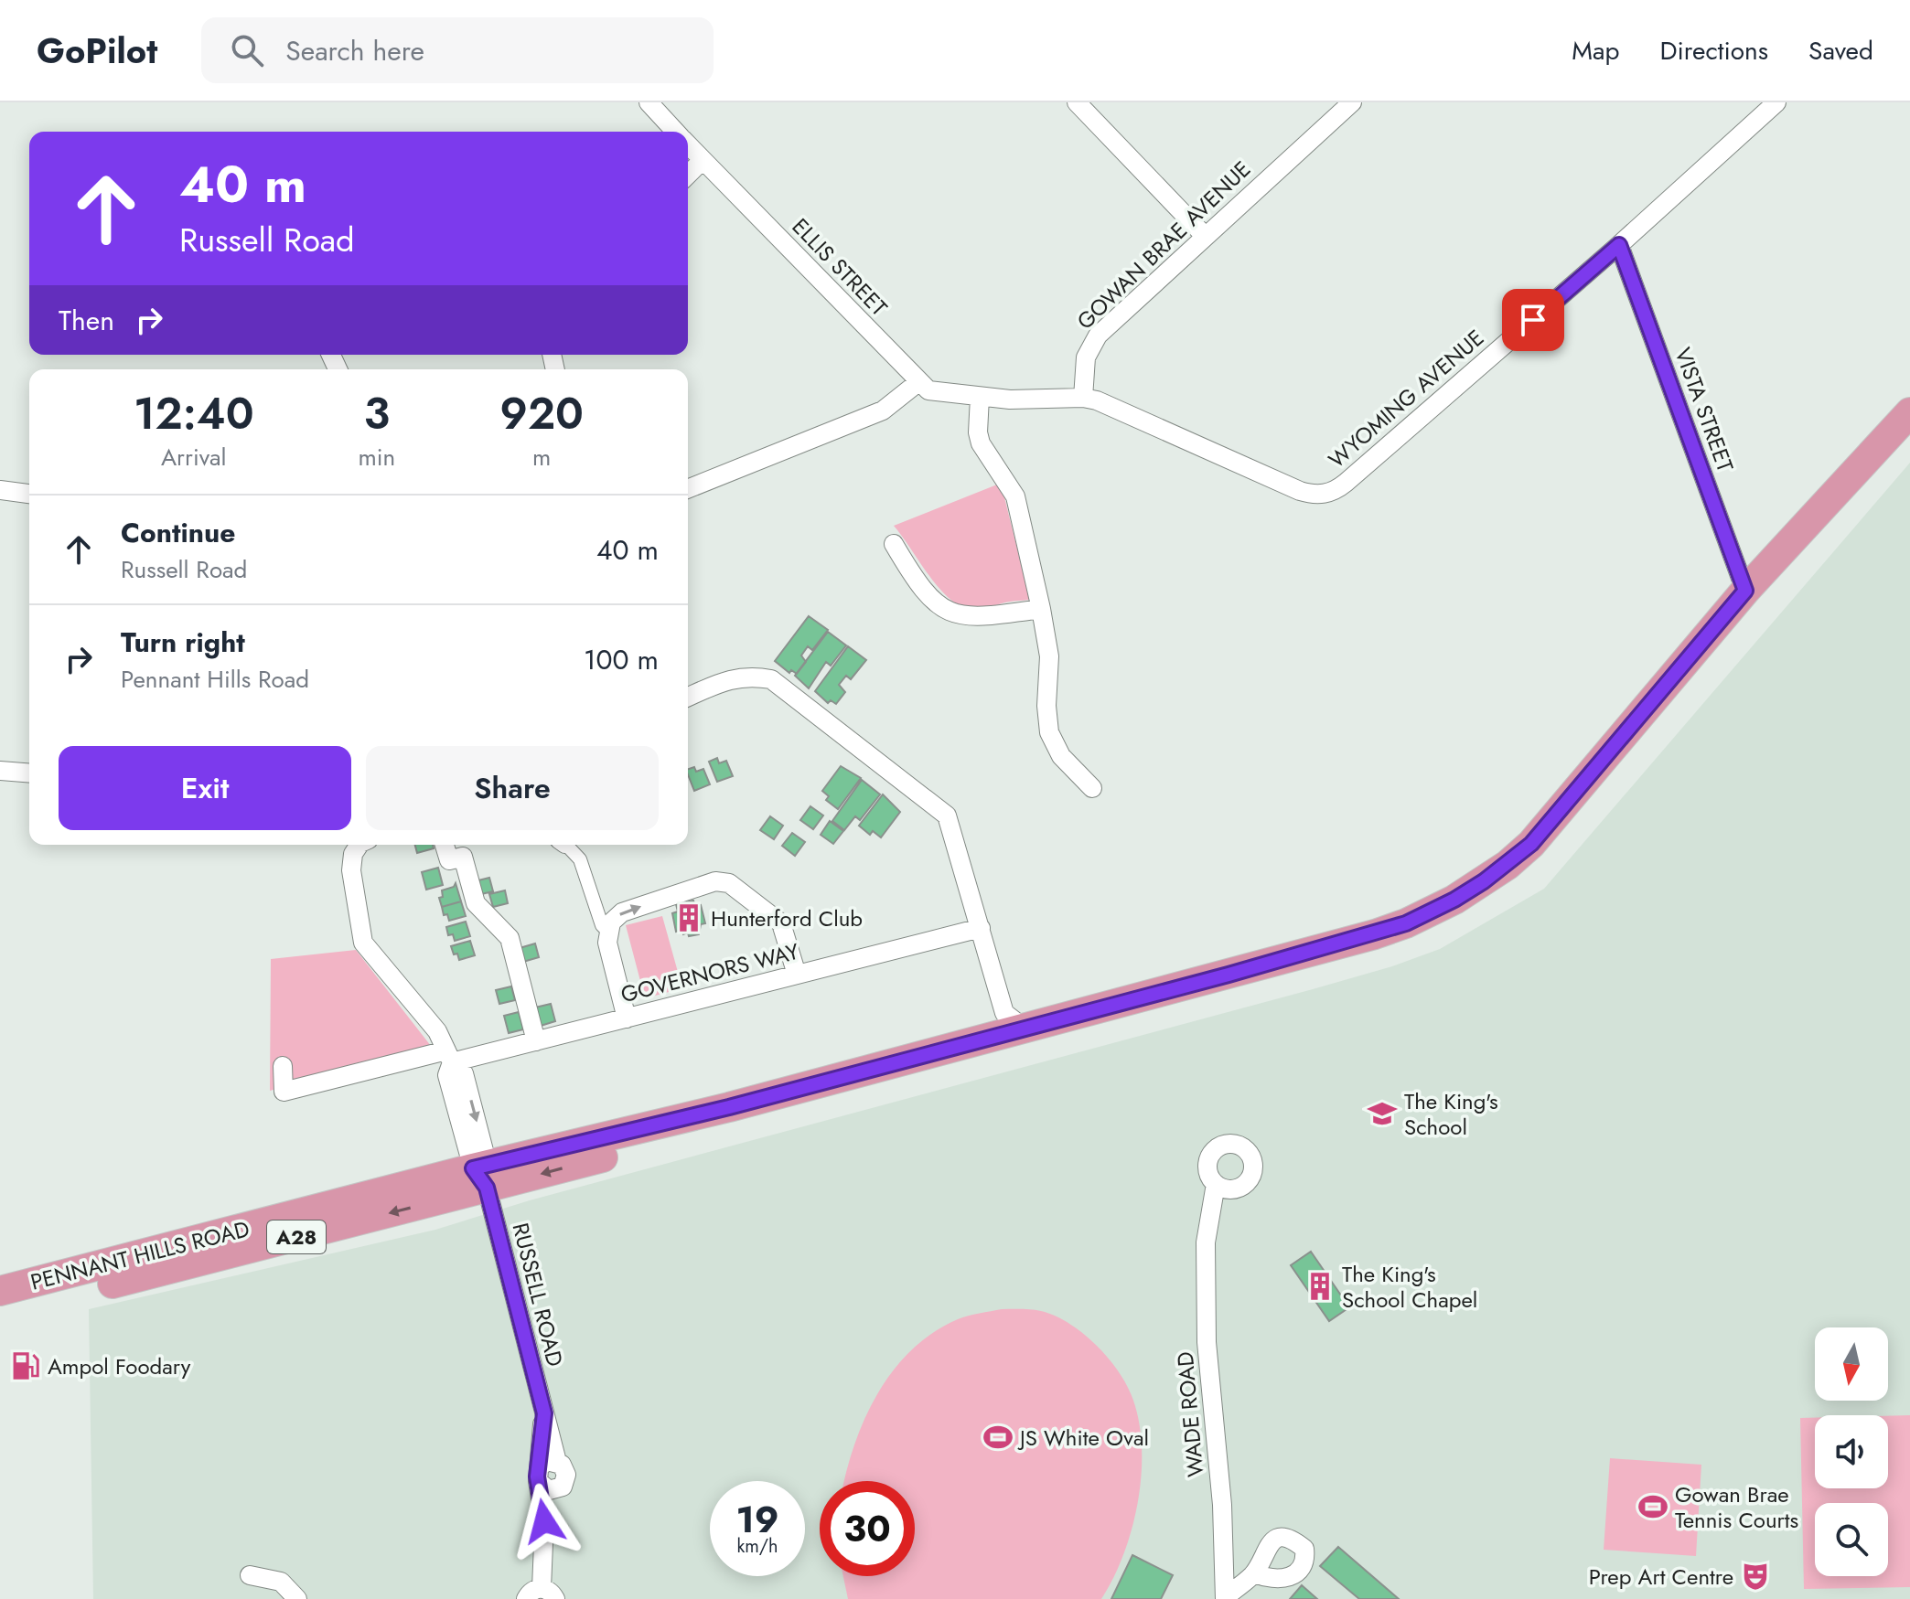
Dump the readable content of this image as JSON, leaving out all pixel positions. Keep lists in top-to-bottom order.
{
  "streets": {
    "highway": ["A28", "PENNANT HILLS ROAD"],
    "street": [
      "GOWAN BRAE AVENUE",
      "ELLIS STREET",
      "WYOMING AVENUE",
      "VISTA STREET",
      "GOVERNORS WAY",
      "RUSSELL ROAD",
      "WADE ROAD"
    ]
  },
  "crossings": [
    ["GOWAN BRAE AVENUE", "WYOMING AVENUE"],
    ["WYOMING AVENUE", "VISTA STREET"],
    ["VISTA STREET", "PENNANT HILLS ROAD"],
    ["GOVERNORS WAY", "RUSSELL ROAD"],
    ["PENNANT HILLS ROAD", "RUSSELL ROAD"]
  ],
  "places": {
    "building": ["Hunterford Club", "The King's School Chapel"],
    "school or university": ["The King's School"],
    "fuel station": ["Ampol Foodary"],
    "sports": ["JS White Oval", "Gowan Brae Tennis Courts"],
    "theatre": ["Prep Art Centre"]
  },
  "north": "bottom",
  "page": {
    "header": "GoPilot",
    "search": "Search here",
    "nav": ["Map", "Directions", "Saved"],
    "turn": ["40 m", "Russell Road"],
    "then": "Then",
    "eta": [
      "12:40",
      "Arrival",
      "3",
      "min",
      "920",
      "m"
    ],
    "list": [
      {
        "name": "Continue",
        "note": "Russell Road",
        "value": "40 m"
      },
      {
        "name": "Turn right",
        "note": "Pennant Hills Road",
        "value": "100 m"
      }
    ],
    "buttons": ["Exit", "Share"],
    "speed": "19 km/h",
    "limit": "30"
  }
}
